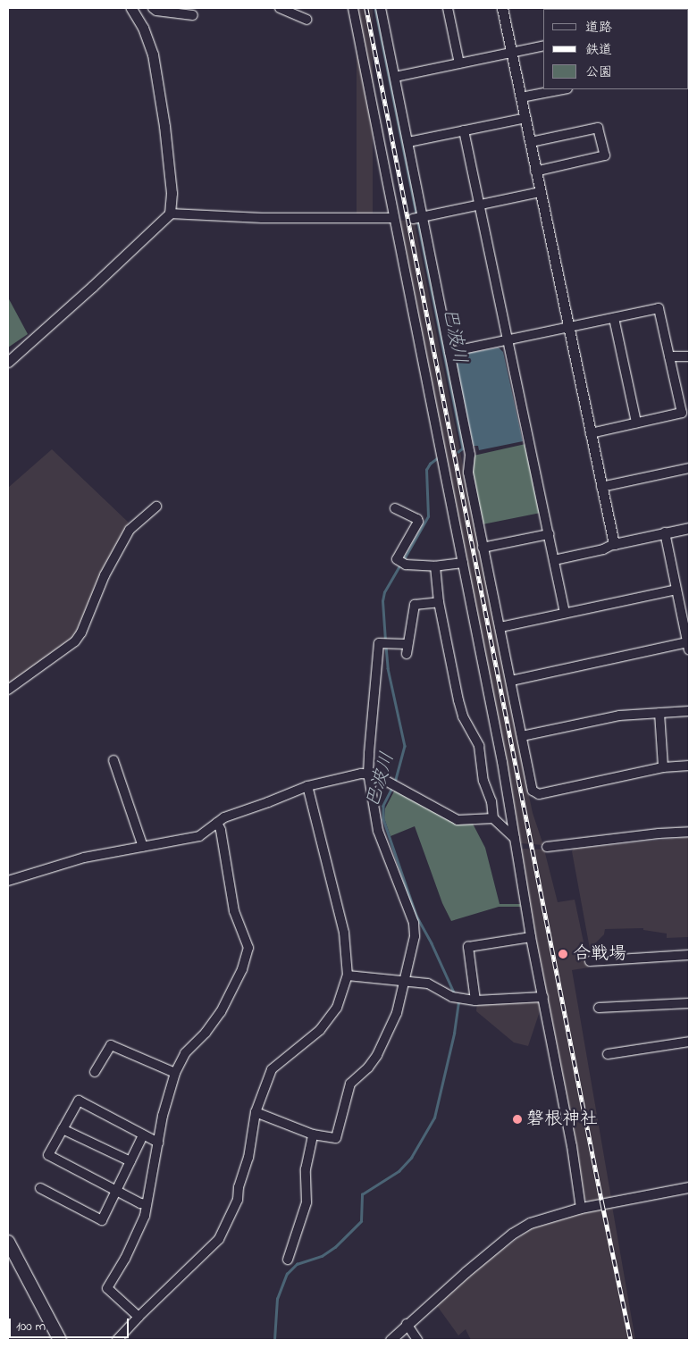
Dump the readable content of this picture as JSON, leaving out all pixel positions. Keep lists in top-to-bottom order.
{
  "water": ["巴波川"],
  "places": ["合戦場", "磐根神社"],
  "legend": ["道路", "鉄道", "公園"],
  "scale_bar": "100 m"
}
